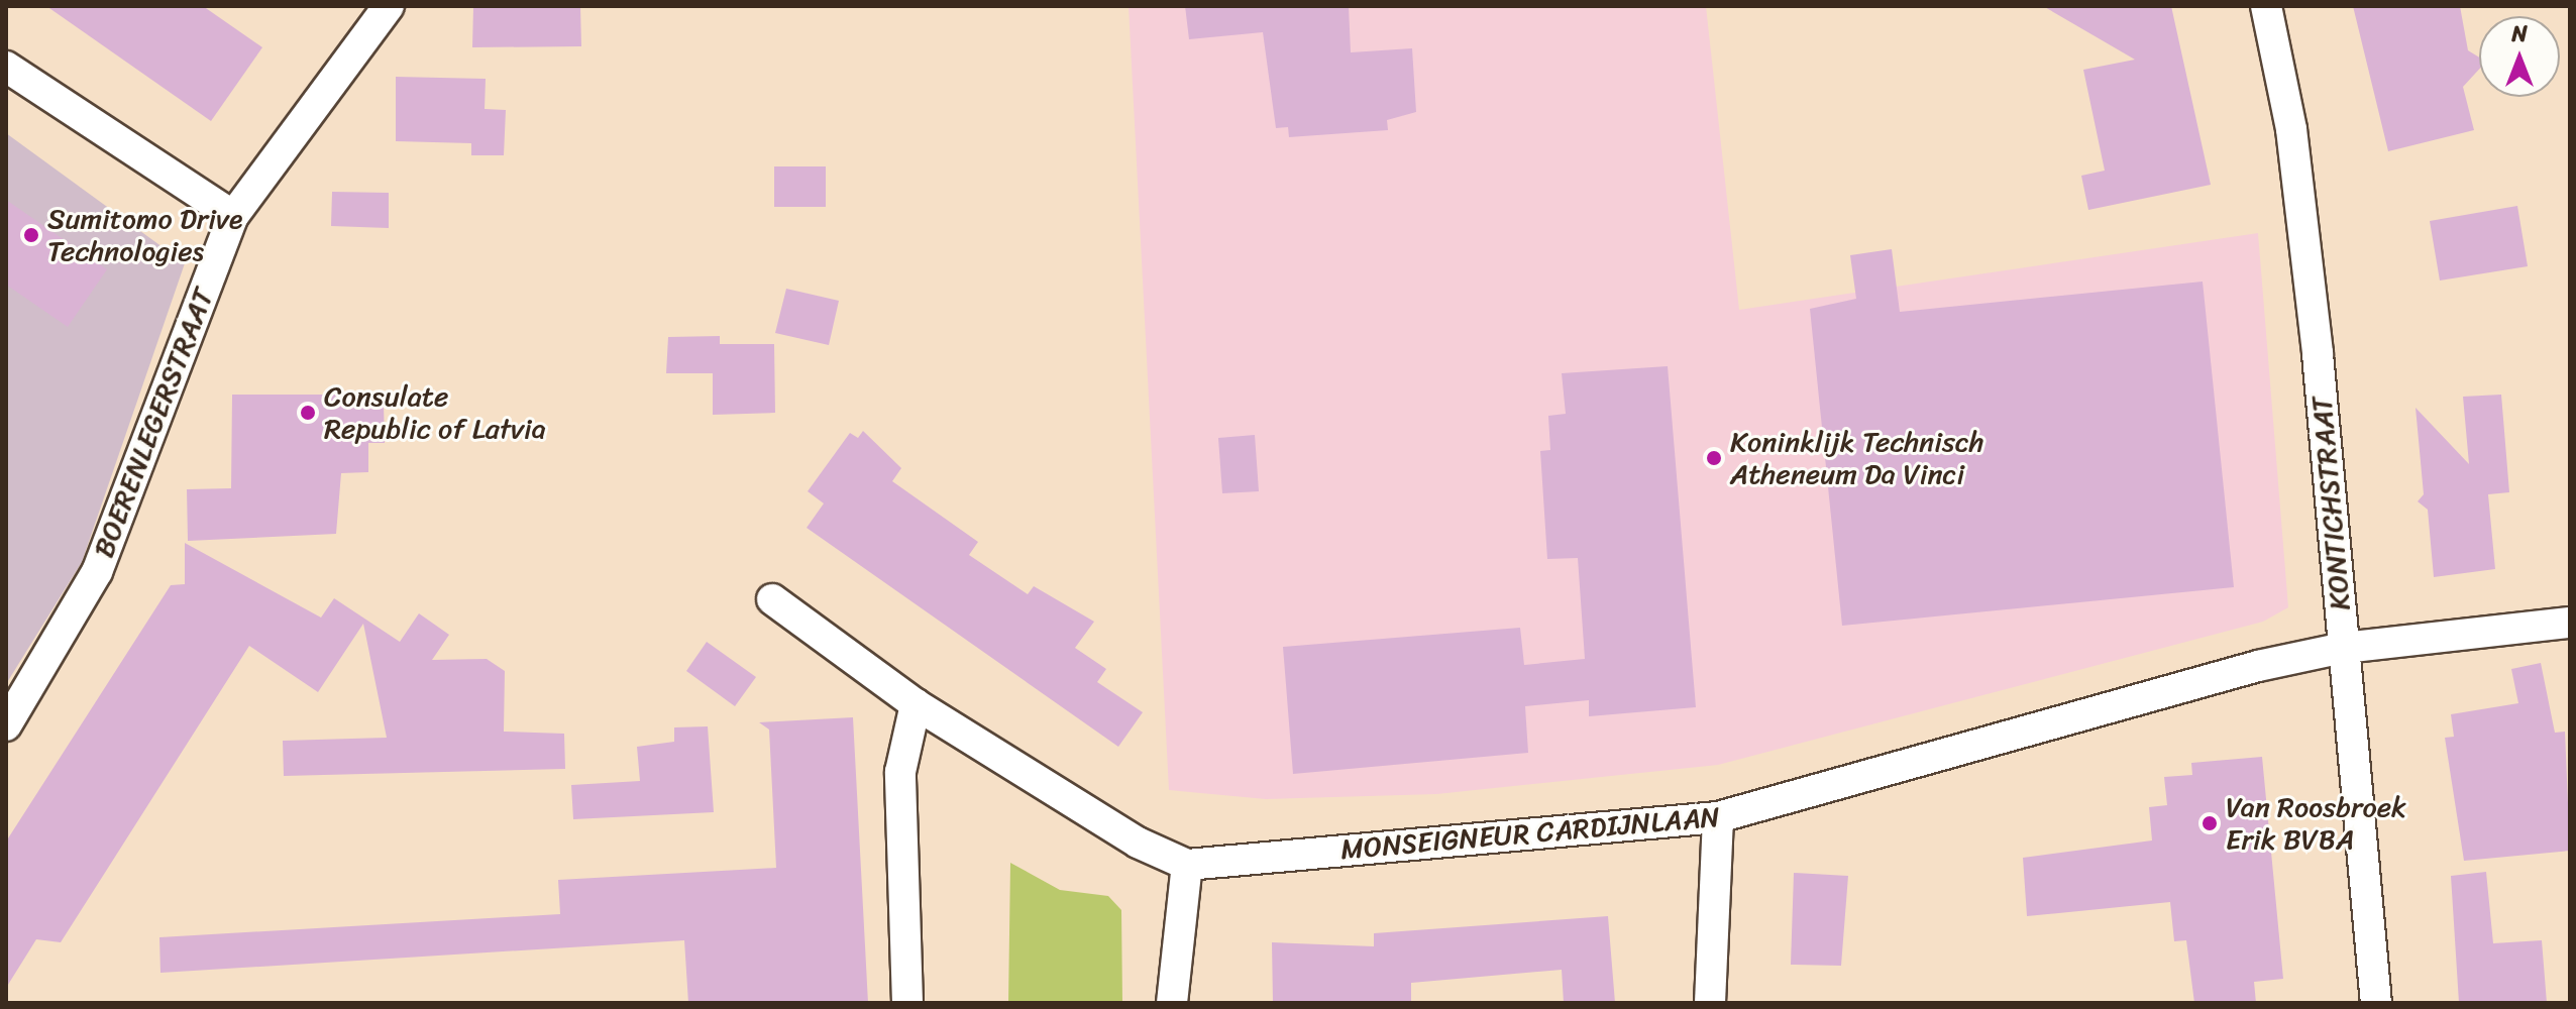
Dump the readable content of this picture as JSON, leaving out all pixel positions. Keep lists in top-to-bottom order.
{
  "streets": {
    "street": ["BOERENLEGERSTRAAT", "KONTICHSTRAAT", "MONSEIGNEUR CARDIJNLAAN"]
  },
  "crossings": [
    ["KONTICHSTRAAT", "MONSEIGNEUR CARDIJNLAAN"]
  ],
  "places": [
    "Sumitomo Drive Technologies",
    "Consulate Republic of Latvia",
    "Koninklijk Technisch Atheneum Da Vinci",
    "Van Roosbroek Erik BVBA"
  ],
  "north": "top"
}
